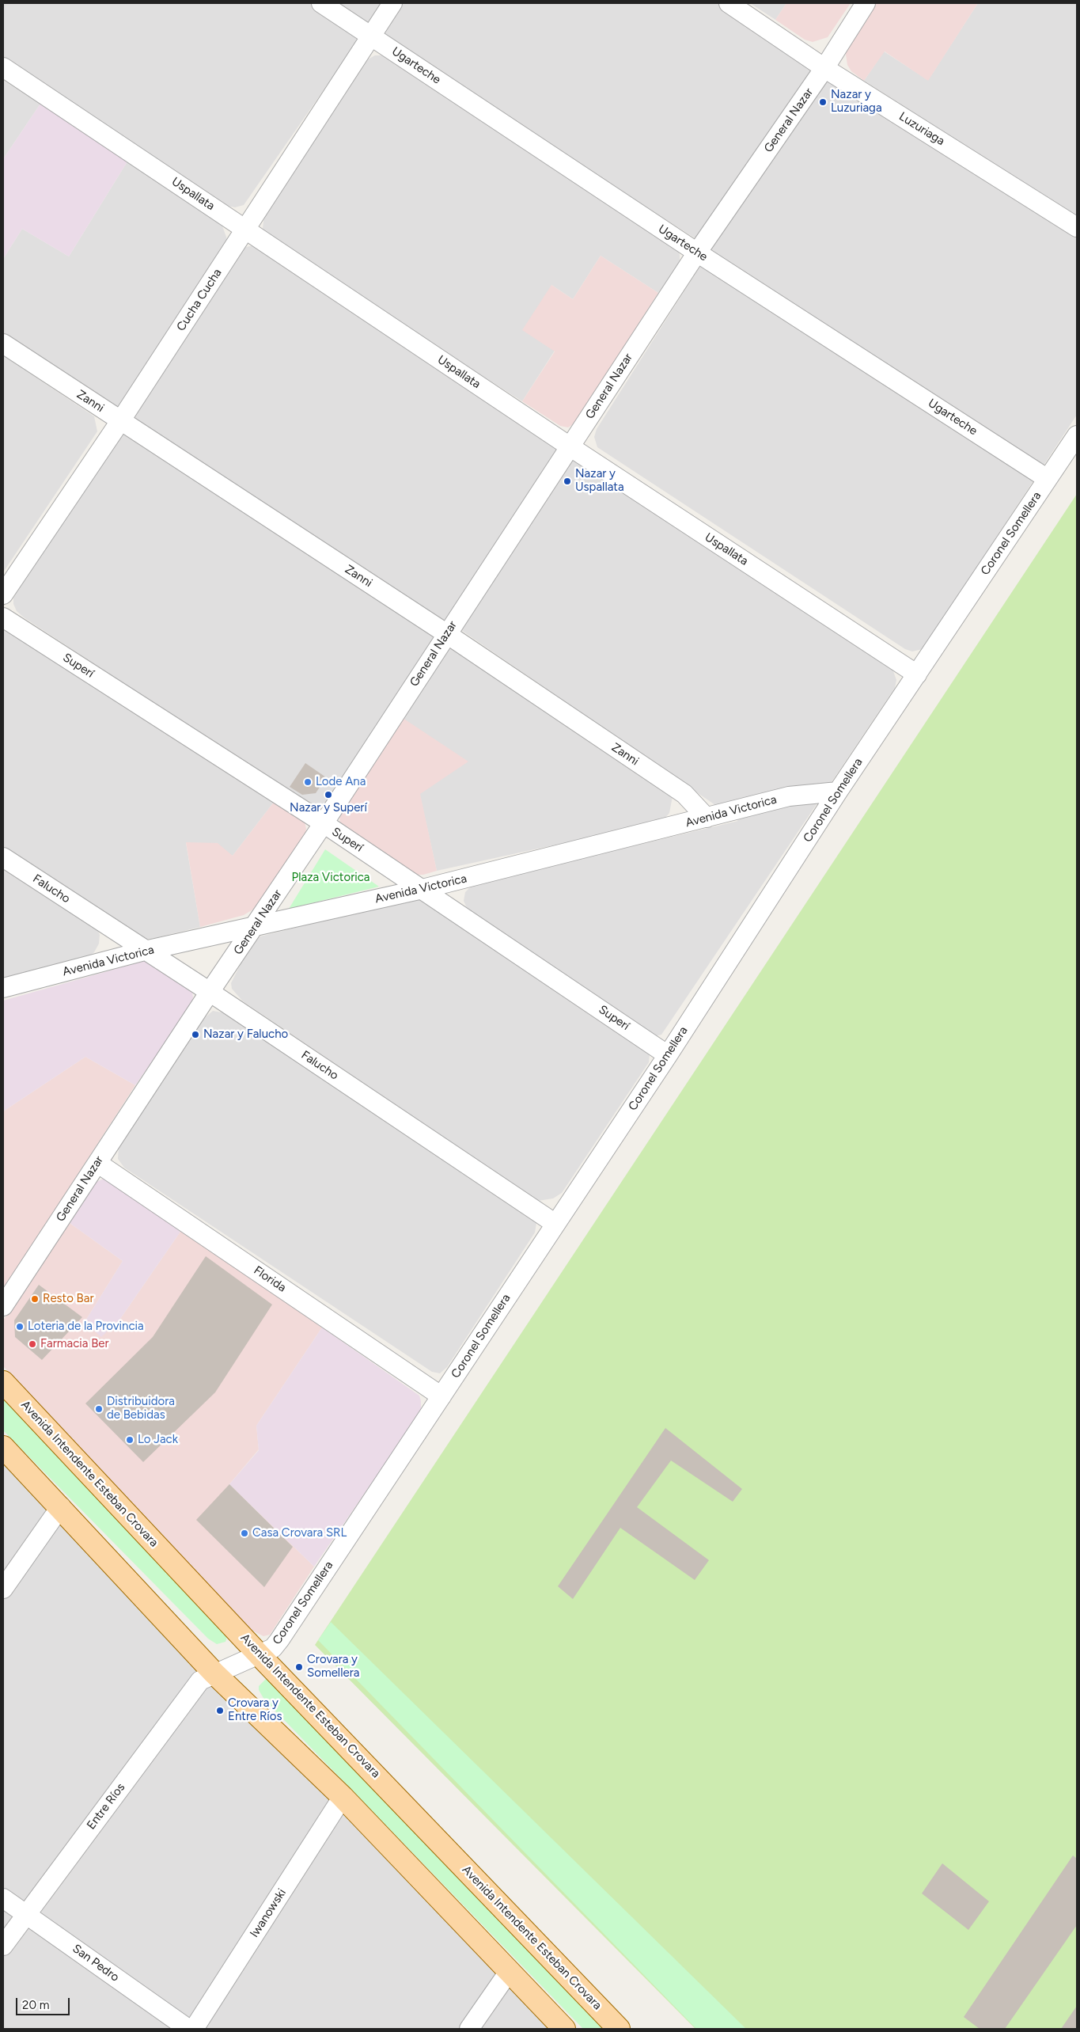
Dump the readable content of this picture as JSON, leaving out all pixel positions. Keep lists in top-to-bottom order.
{
  "streets": {
    "main road": ["Avenida Intendente Esteban Crovara"],
    "street": [
      "Ugarteche",
      "General Nazar",
      "Luzuriaga",
      "Uspallata",
      "Cucha Cucha",
      "Zanni",
      "Coronel Somellera",
      "Superí",
      "Avenida Victorica",
      "Falucho",
      "Florida",
      "Entre Ríos",
      "Iwanowski",
      "San Pedro"
    ]
  },
  "crossings": [
    ["Ugarteche", "General Nazar"],
    ["Ugarteche", "Cucha Cucha"],
    ["Ugarteche", "Coronel Somellera"],
    ["General Nazar", "Luzuriaga"],
    ["General Nazar", "Uspallata"],
    ["General Nazar", "Zanni"],
    ["General Nazar", "Superí"],
    ["General Nazar", "Avenida Victorica"],
    ["General Nazar", "Falucho"],
    ["General Nazar", "Florida"],
    ["Uspallata", "Cucha Cucha"],
    ["Uspallata", "Coronel Somellera"],
    ["Cucha Cucha", "Zanni"],
    ["Zanni", "Avenida Victorica"],
    ["Coronel Somellera", "Superí"],
    ["Coronel Somellera", "Avenida Victorica"],
    ["Coronel Somellera", "Falucho"],
    ["Coronel Somellera", "Florida"],
    ["Coronel Somellera", "Avenida Intendente Esteban Crovara"],
    ["Coronel Somellera", "Entre Ríos"],
    ["Superí", "Avenida Victorica"],
    ["Avenida Victorica", "Falucho"],
    ["Entre Ríos", "San Pedro"]
  ],
  "parks": ["Plaza Victorica"],
  "places": [
    "Nazar y Luzuriaga",
    "Nazar y Uspallata",
    "Lode Ana",
    "Nazar y Superí",
    "Nazar y Falucho",
    "Resto Bar",
    "Loteria de la Provincia",
    "Farmacia Ber",
    "Distribuidora de Bebidas",
    "Lo Jack",
    "Casa Crovara SRL",
    "Crovara y Somellera",
    "Crovara y Entre Ríos"
  ],
  "scale_bar": "20 m"
}
